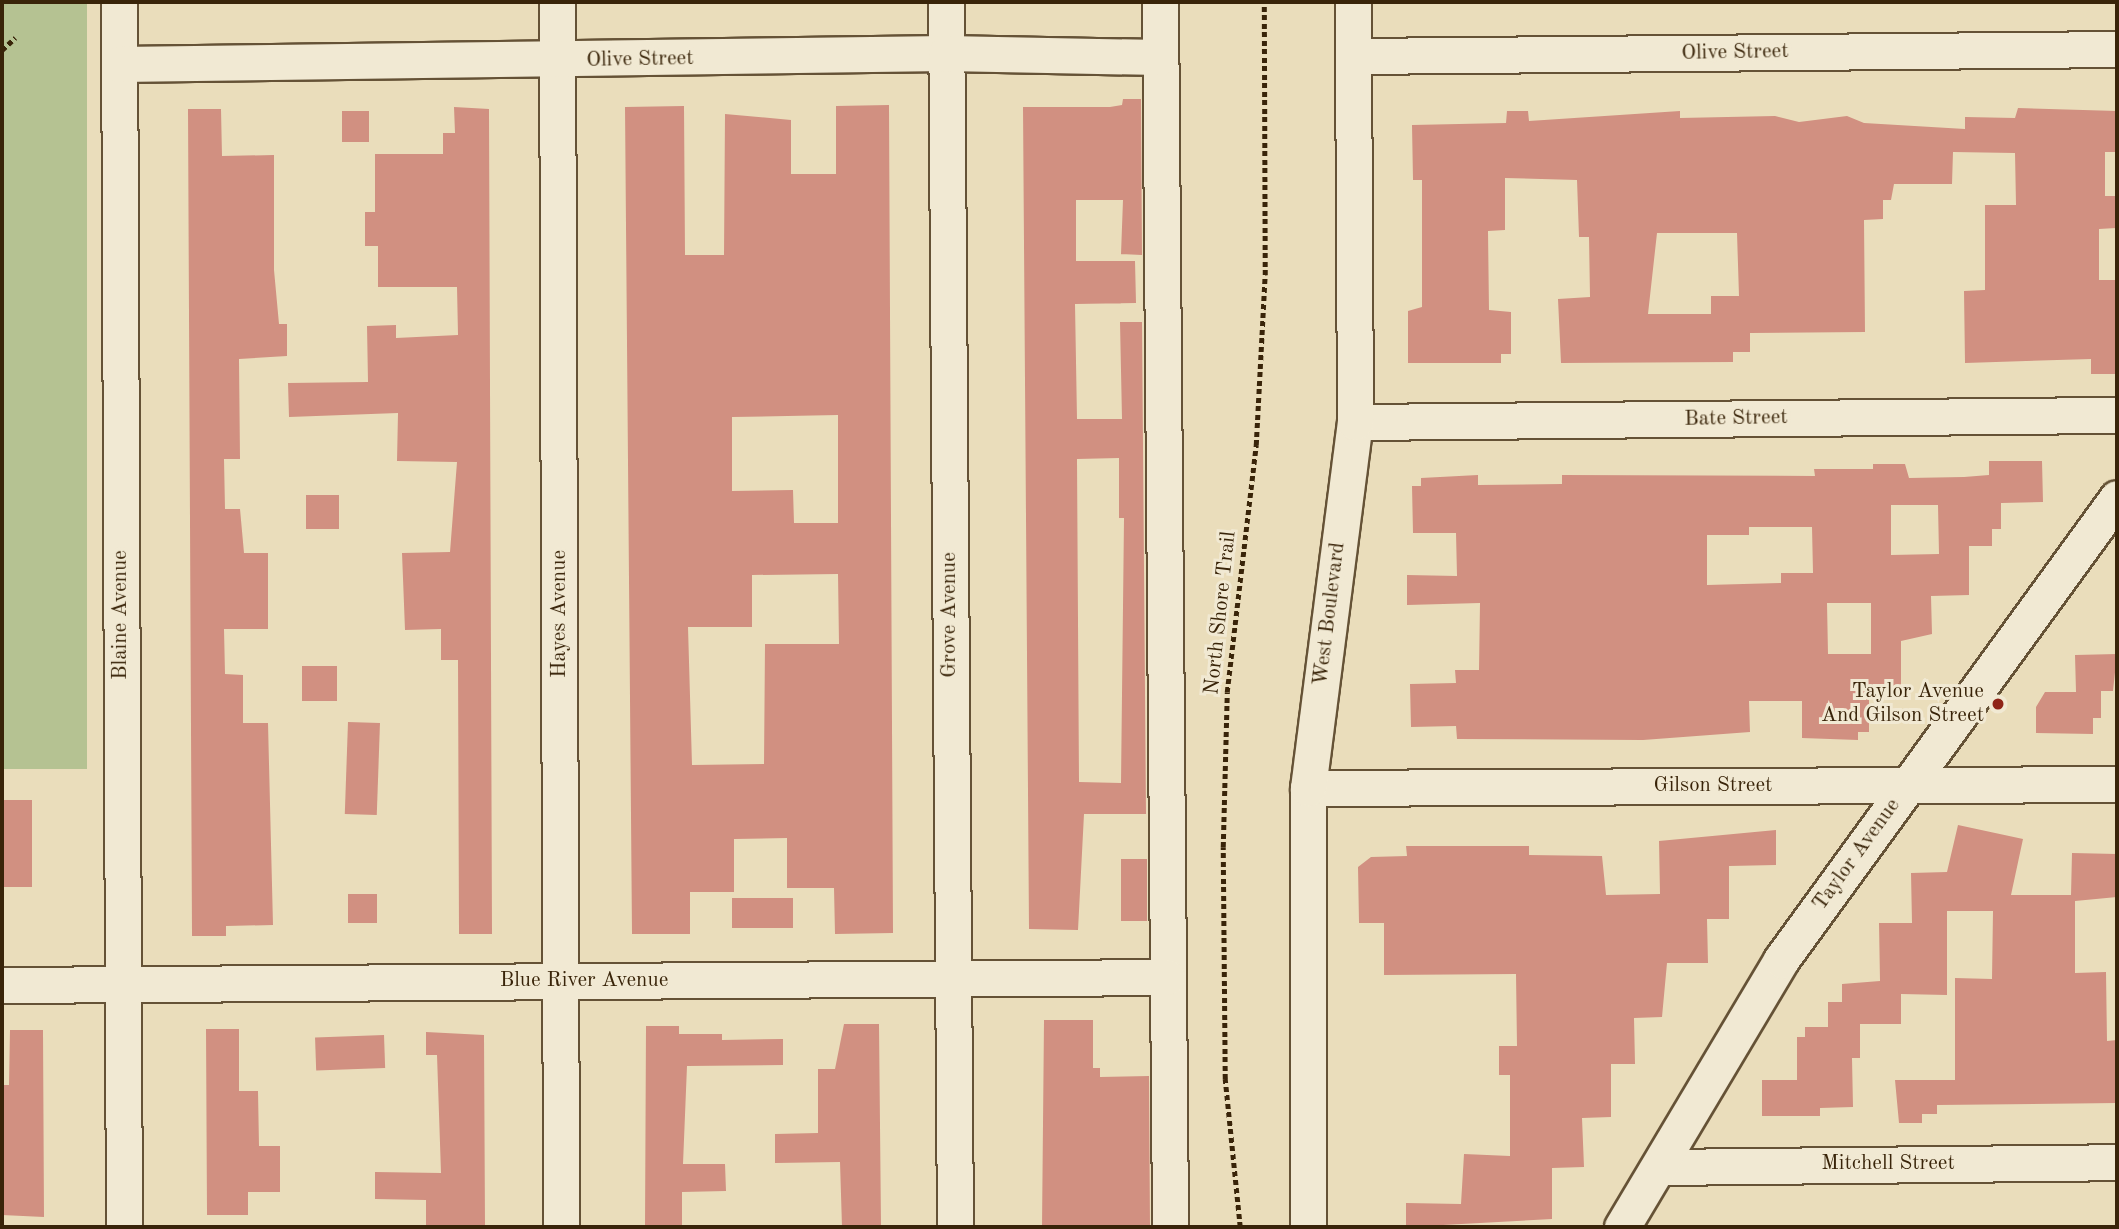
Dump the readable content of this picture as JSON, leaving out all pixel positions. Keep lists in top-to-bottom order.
{
  "streets": {
    "street": [
      "Olive Street",
      "Bate Street",
      "Hayes Avenue",
      "West Boulevard",
      "Blaine Avenue",
      "Grove Avenue",
      "Gilson Street",
      "Taylor Avenue",
      "Blue River Avenue",
      "Mitchell Street"
    ],
    "path": ["North Shore Trail"]
  },
  "crossings": [
    ["Olive Street", "Hayes Avenue"],
    ["Olive Street", "West Boulevard"],
    ["Olive Street", "Blaine Avenue"],
    ["Olive Street", "Grove Avenue"],
    ["Bate Street", "West Boulevard"],
    ["Hayes Avenue", "Blue River Avenue"],
    ["West Boulevard", "Gilson Street"],
    ["Blaine Avenue", "Blue River Avenue"],
    ["Grove Avenue", "Blue River Avenue"],
    ["Gilson Street", "Taylor Avenue"],
    ["Taylor Avenue", "Mitchell Street"]
  ],
  "places": ["Taylor Avenue And Gilson Street"]
}
